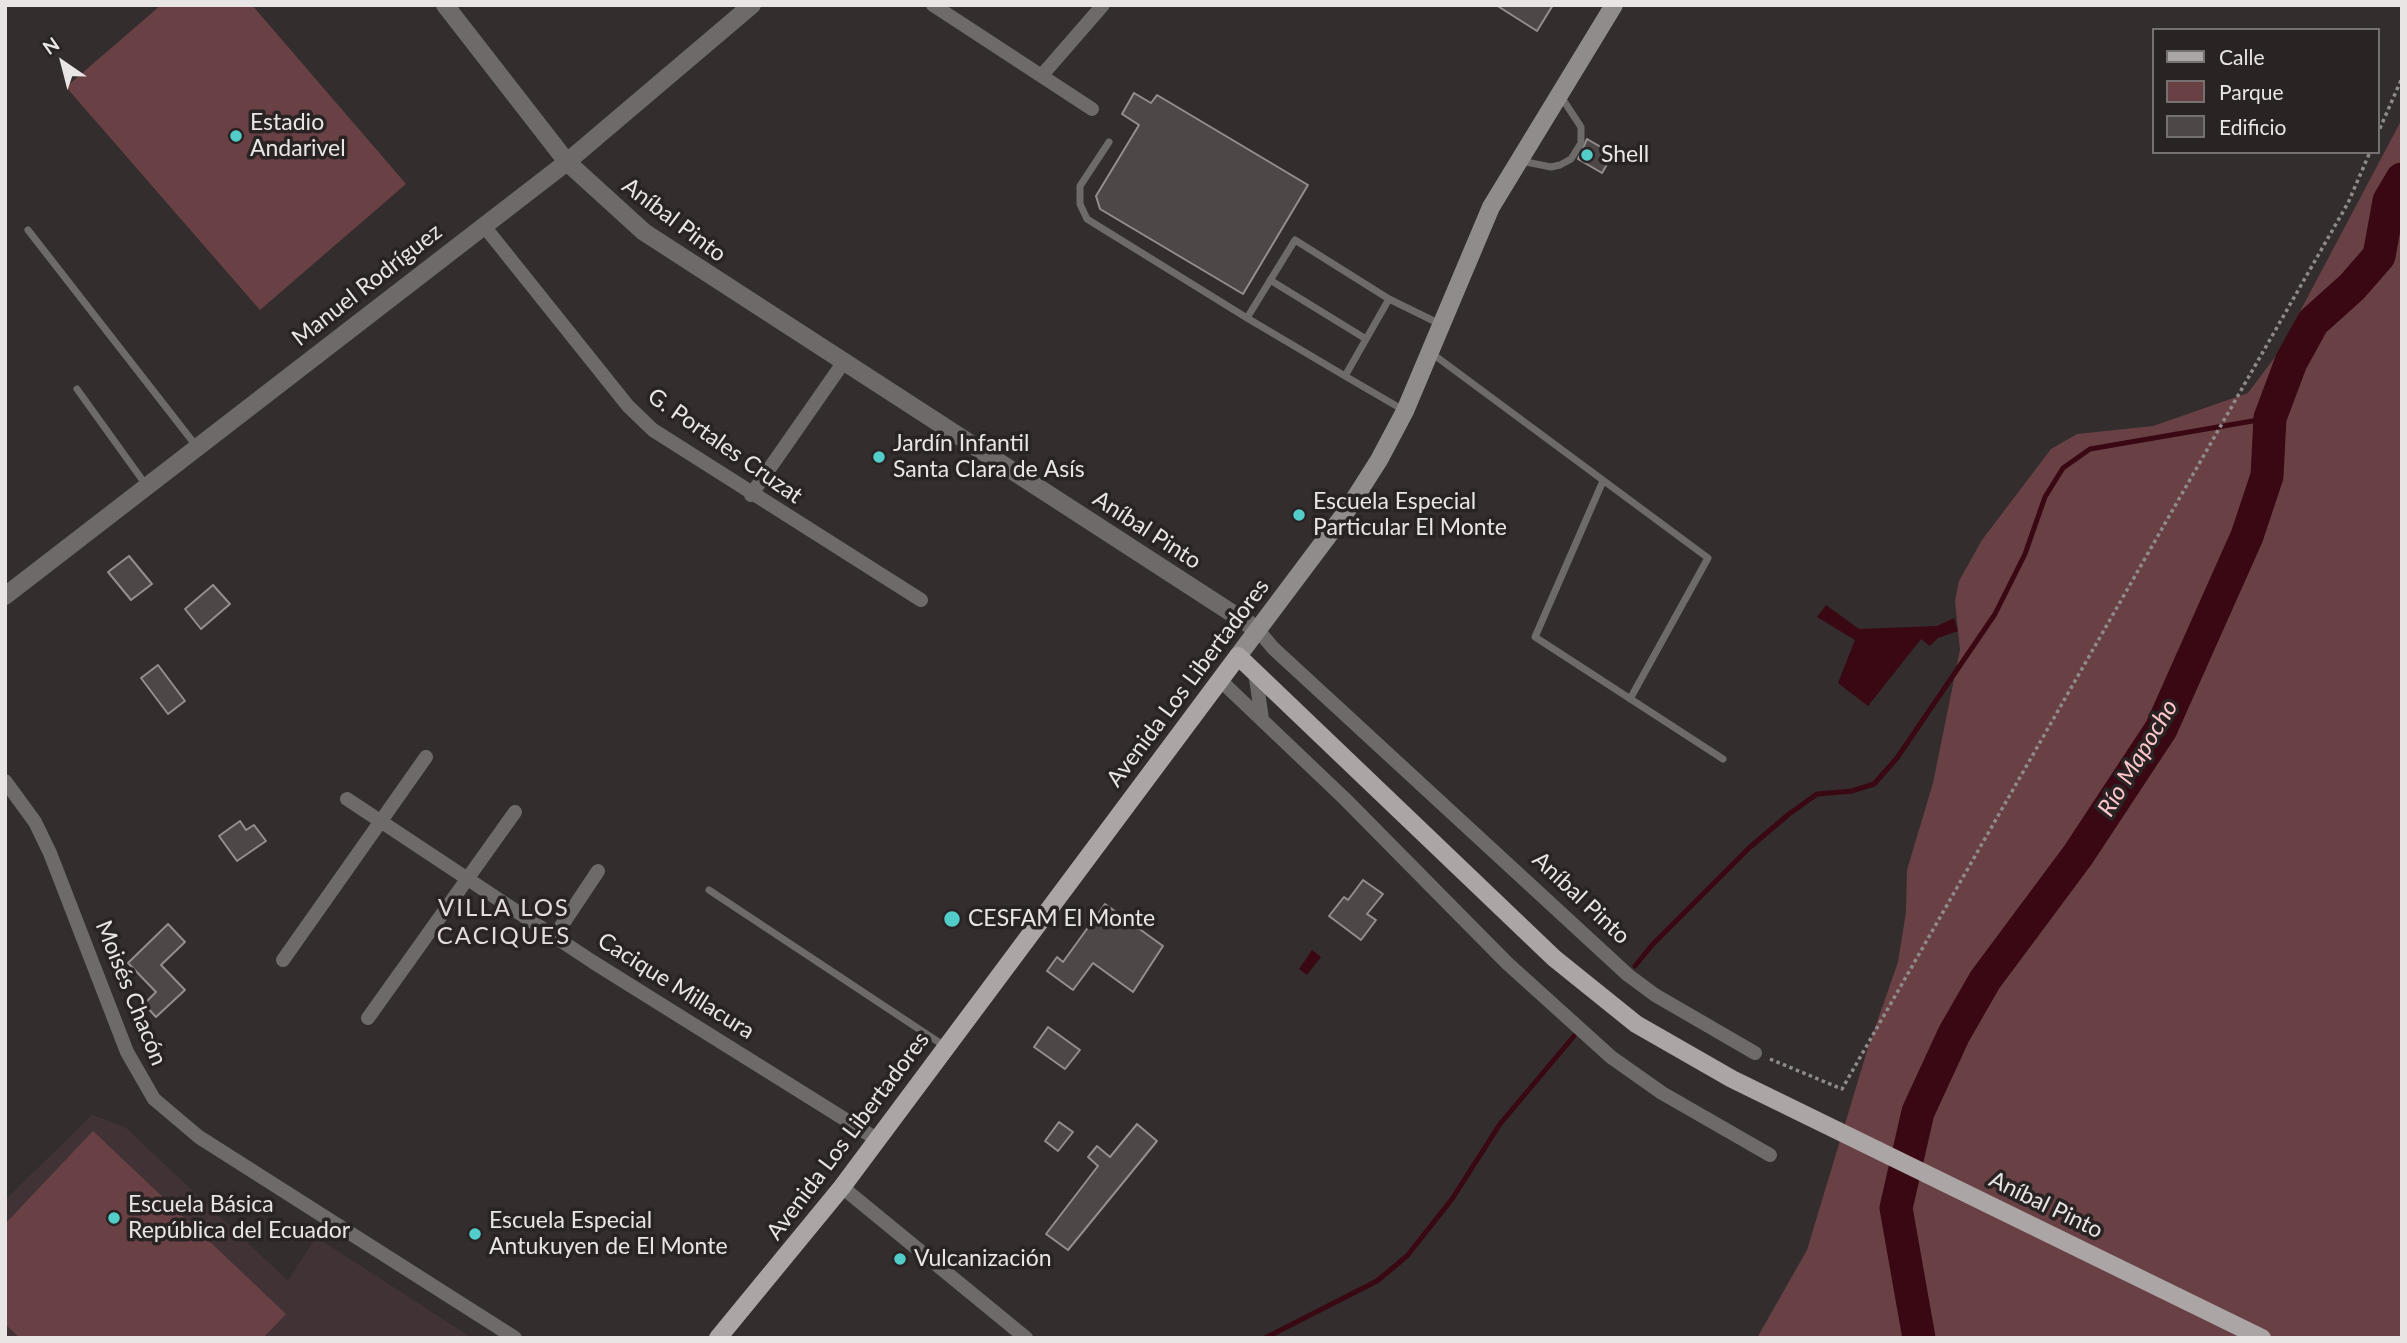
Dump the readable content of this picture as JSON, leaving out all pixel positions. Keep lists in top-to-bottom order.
{
  "streets": {
    "main road": ["Aníbal Pinto", "Avenida Los Libertadores"],
    "street": [
      "Manuel Rodríguez",
      "G. Portales Cruzat",
      "Cacique Millacura",
      "Moisés Chacón"
    ]
  },
  "crossings": [
    ["Aníbal Pinto", "Manuel Rodríguez"],
    ["Aníbal Pinto", "Avenida Los Libertadores"],
    ["Manuel Rodríguez", "G. Portales Cruzat"],
    ["Avenida Los Libertadores", "Cacique Millacura"]
  ],
  "districts": ["VILLA LOS CACIQUES"],
  "water": ["Río Mapocho"],
  "places": [
    "Estadio Andarivel",
    "Shell",
    "Jardín Infantil Santa Clara de Asís",
    "Escuela Especial Particular El Monte",
    "CESFAM El Monte",
    "Escuela Básica República del Ecuador",
    "Escuela Especial Antukuyen de El Monte",
    "Vulcanización"
  ],
  "legend": ["Calle", "Parque", "Edificio"],
  "north": "top left"
}
